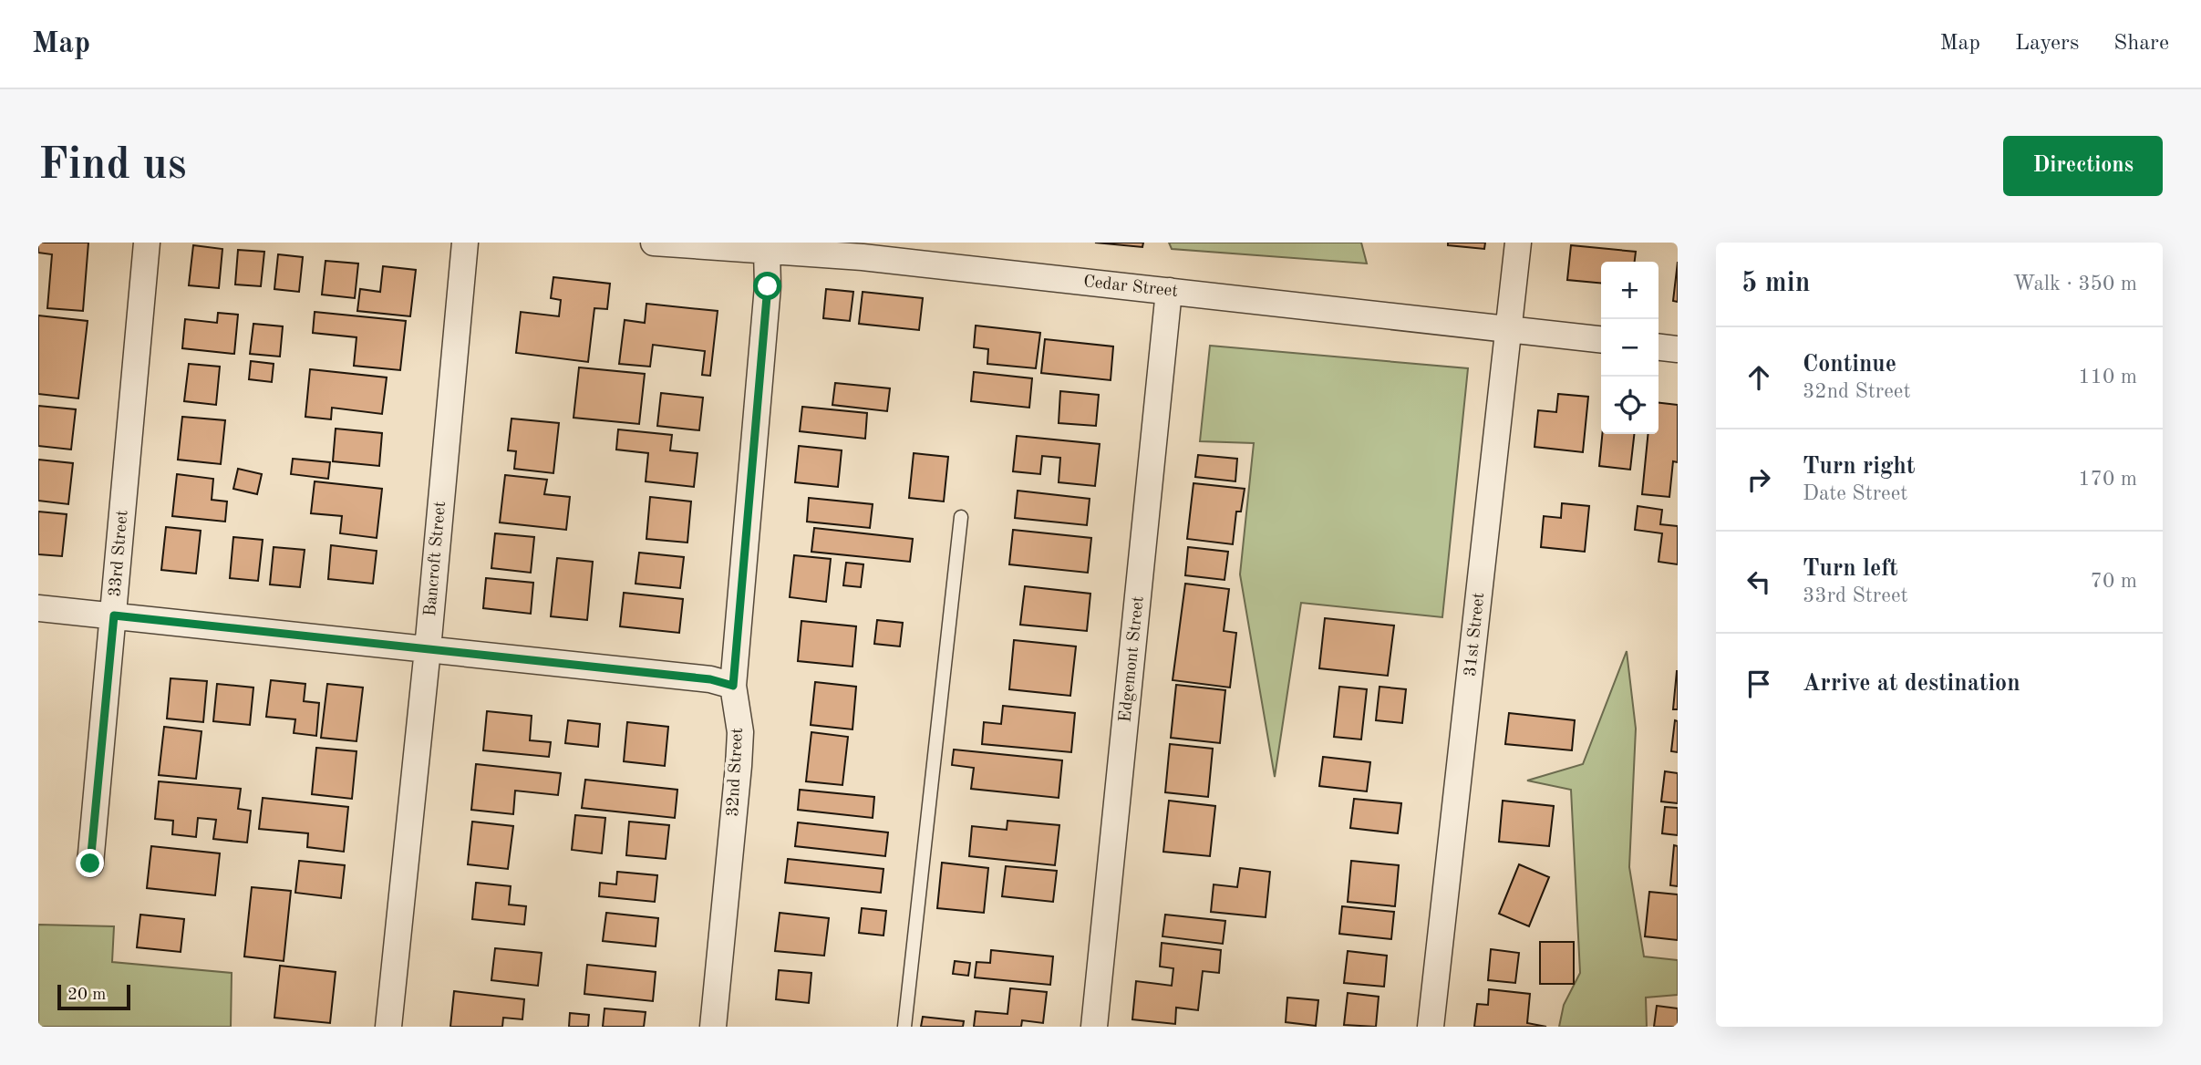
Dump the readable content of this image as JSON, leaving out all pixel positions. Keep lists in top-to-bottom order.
{
  "streets": {
    "street": [
      "Cedar Street",
      "33rd Street",
      "Bancroft Street",
      "31st Street",
      "Edgemont Street",
      "32nd Street"
    ]
  },
  "crossings": [
    ["Cedar Street", "31st Street"],
    ["Cedar Street", "Edgemont Street"],
    ["Cedar Street", "32nd Street"]
  ],
  "scale_bar": "20 m",
  "page": {
    "header": "Map",
    "nav": ["Map", "Layers", "Share"],
    "buttons": "Directions",
    "title": "Find us",
    "heading": ["5 min", "Walk · 350 m"],
    "map_buttons": ["+", "−"],
    "list": [
      ["Continue", "32nd Street", "110 m"],
      ["Turn right", "Date Street", "170 m"],
      ["Turn left", "33rd Street", "70 m"],
      "Arrive at destination"
    ],
    "scale": "20 m"
  }
}
